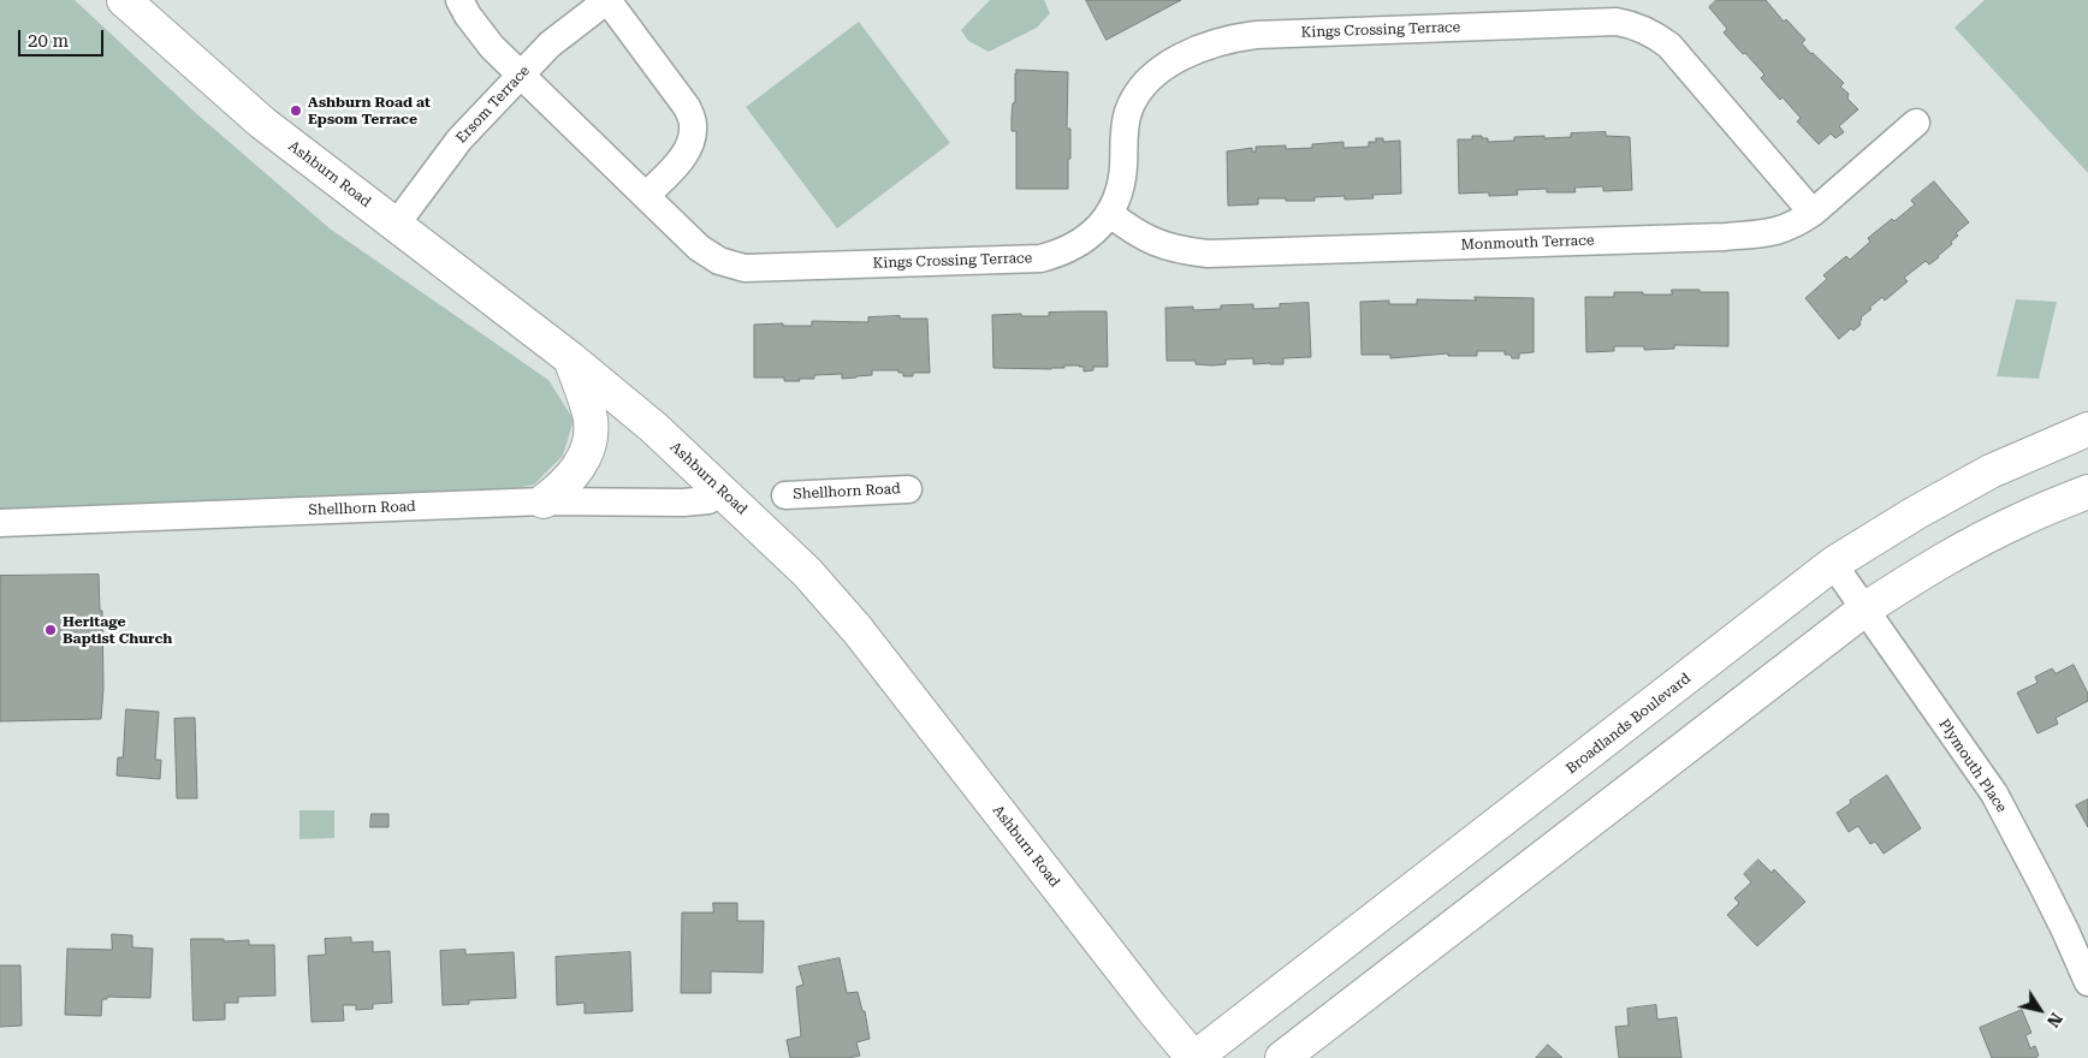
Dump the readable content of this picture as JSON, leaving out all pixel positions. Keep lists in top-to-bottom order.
{
  "streets": {
    "main road": ["Ashburn Road", "Broadlands Boulevard"],
    "street": [
      "Kings Crossing Terrace",
      "Ersom Terrace",
      "Monmouth Terrace",
      "Shellhorn Road",
      "Plymouth Place"
    ]
  },
  "crossings": [
    ["Kings Crossing Terrace", "Ersom Terrace"],
    ["Kings Crossing Terrace", "Monmouth Terrace"],
    ["Ersom Terrace", "Ashburn Road"],
    ["Ashburn Road", "Shellhorn Road"],
    ["Ashburn Road", "Broadlands Boulevard"],
    ["Broadlands Boulevard", "Plymouth Place"]
  ],
  "places": ["Ashburn Road at Epsom Terrace", "Heritage Baptist Church"],
  "scale_bar": "20 m",
  "north": "bottom right"
}
